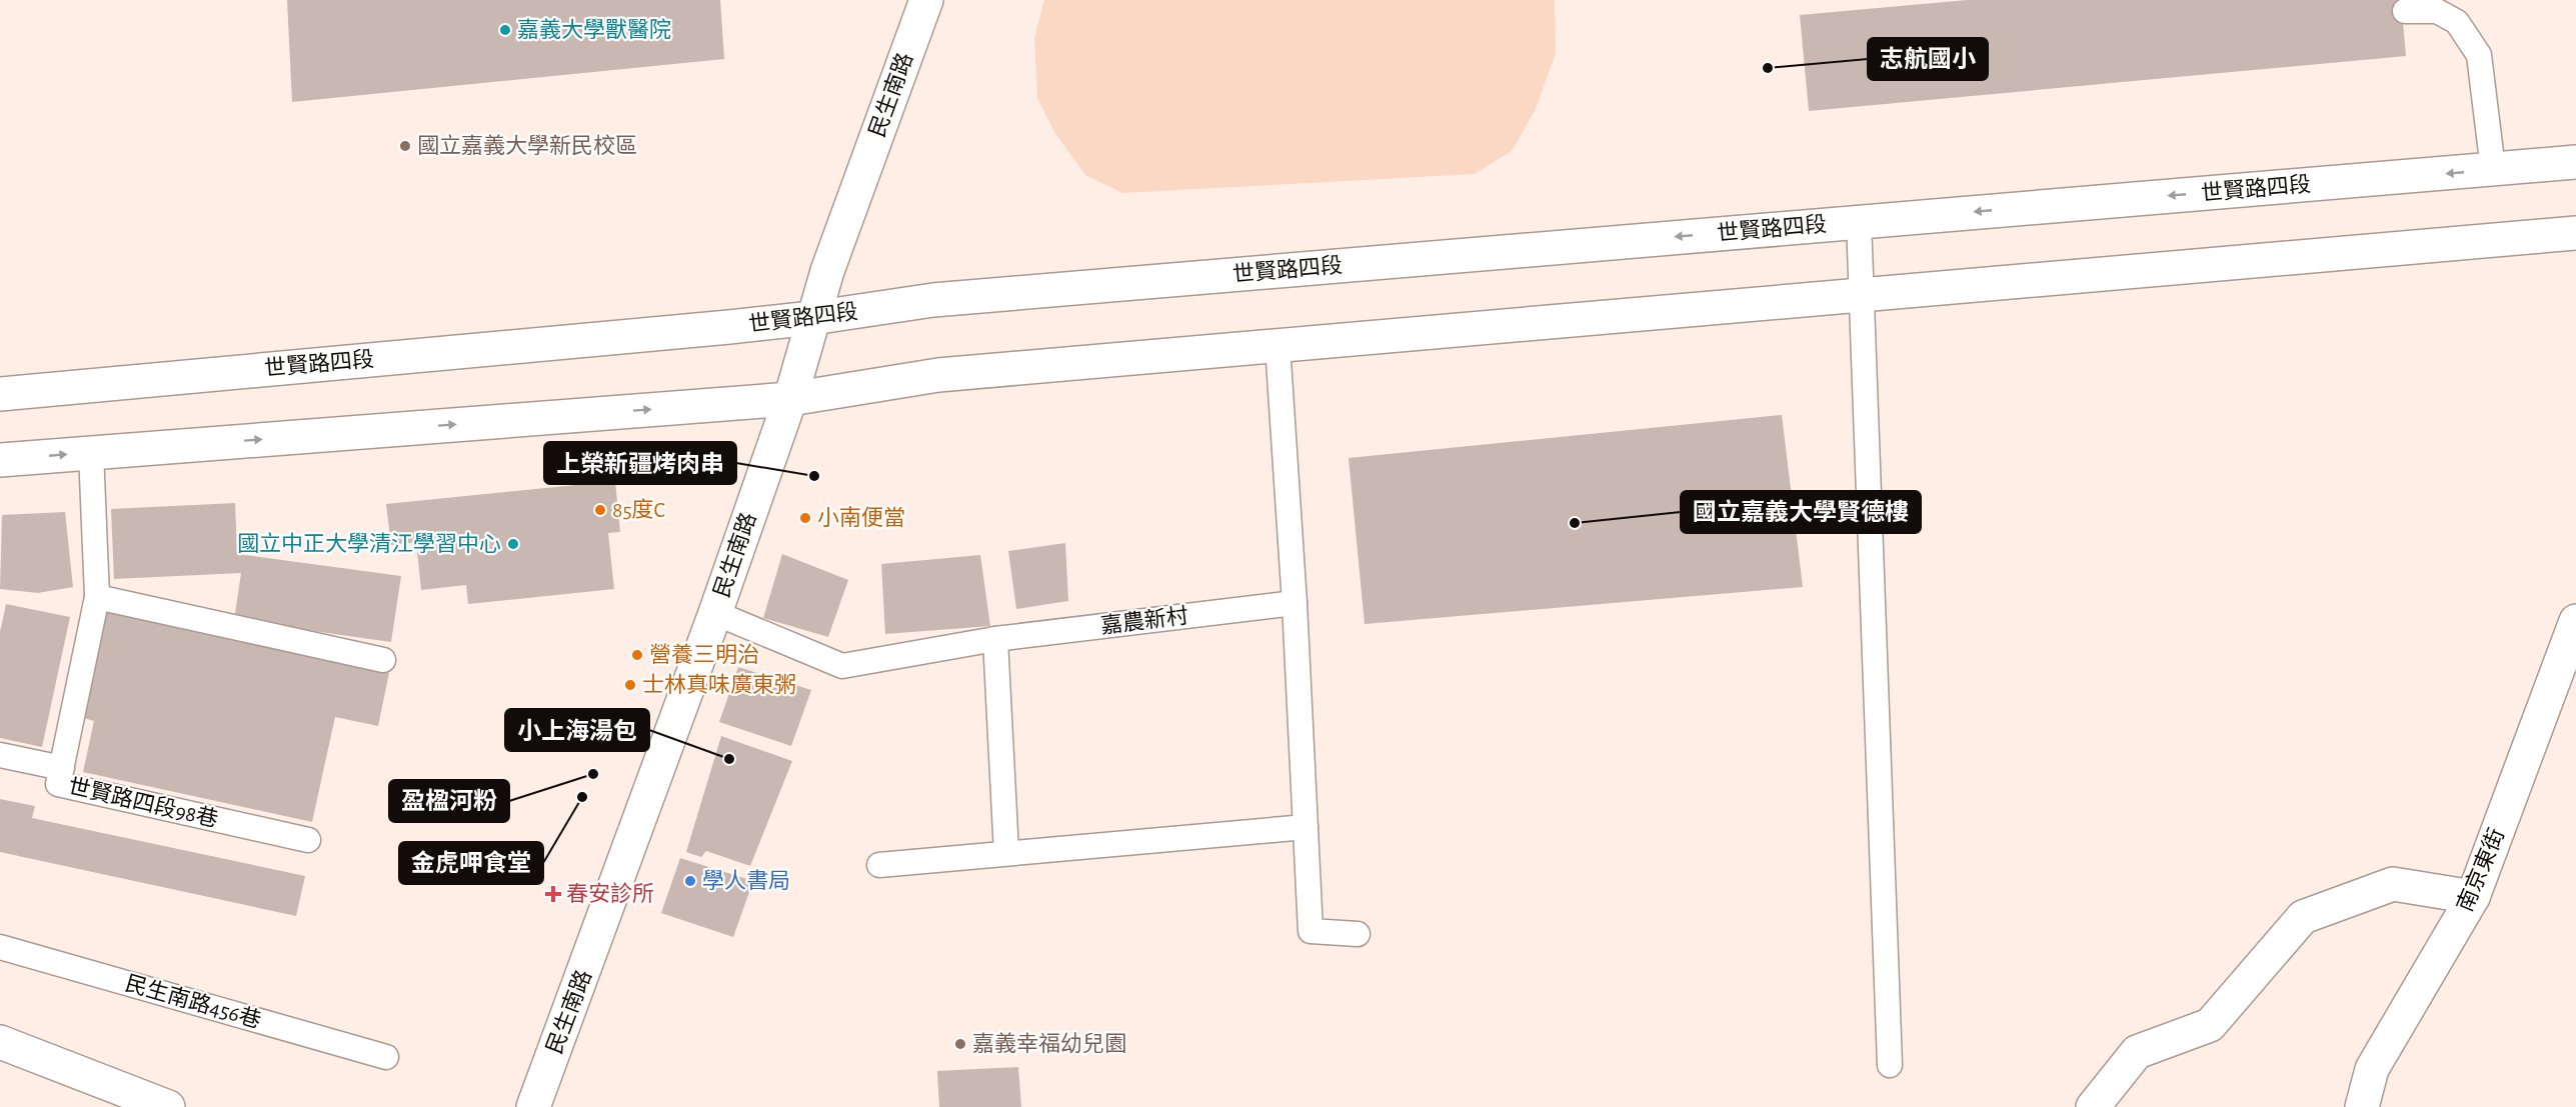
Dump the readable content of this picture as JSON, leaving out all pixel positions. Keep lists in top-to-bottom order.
{
  "streets": {
    "main road": ["民生南路", "世賢路四段", "南京東街"],
    "lane": ["嘉農新村", "世賢路四段98巷", "民生南路456巷"]
  },
  "crossings": [
    ["民生南路", "世賢路四段"],
    ["民生南路", "嘉農新村"]
  ],
  "places": {
    "other": [
      "嘉義大學獸醫院",
      "志航國小",
      "國立嘉義大學新民校區",
      "上榮新疆烤肉串",
      "85度C",
      "小南便當",
      "國立嘉義大學賢德樓",
      "國立中正大學清江學習中心",
      "營養三明治",
      "士林真味廣東粥",
      "小上海湯包",
      "盈楹河粉",
      "金虎呷食堂",
      "學人書局",
      "嘉義幸福幼兒園"
    ],
    "health": ["春安診所"]
  }
}
